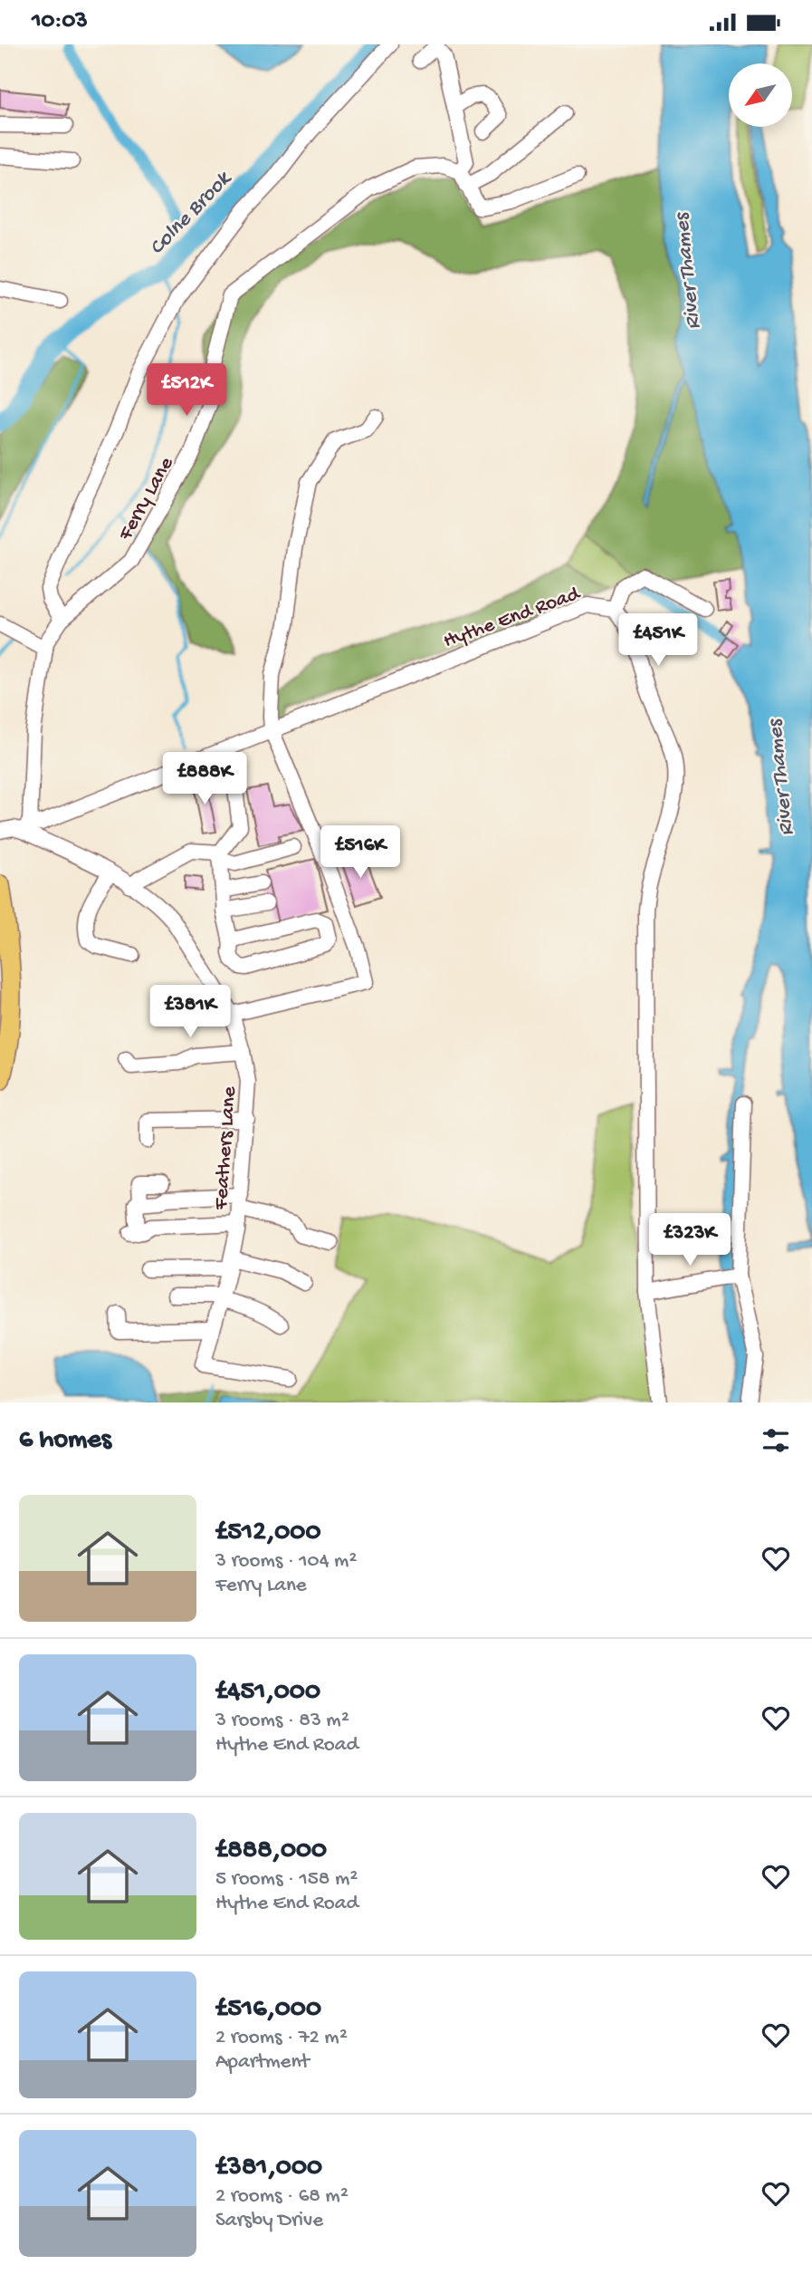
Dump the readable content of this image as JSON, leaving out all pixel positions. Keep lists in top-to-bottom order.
{
  "streets": {
    "street": ["Ferry Lane", "Hythe End Road", "Feathers Lane"]
  },
  "crossings": [
    ["Ferry Lane", "Hythe End Road"],
    ["Ferry Lane", "Feathers Lane"],
    ["Hythe End Road", "Feathers Lane"]
  ],
  "water": ["Colne Brook", "River Thames"],
  "north": "bottom left",
  "page": {
    "status": "10:03",
    "price": [
      "£512K",
      "£451K",
      "£888K",
      "£516K",
      "£381K",
      "£323K"
    ],
    "heading": "6 homes",
    "list": [
      {
        "name": "£512,000",
        "note": "3 rooms · 104 m² · Ferry Lane"
      },
      {
        "name": "£451,000",
        "note": "3 rooms · 83 m² · Hythe End Road"
      },
      {
        "name": "£888,000",
        "note": "5 rooms · 158 m² · Hythe End Road"
      },
      {
        "name": "£516,000",
        "note": "2 rooms · 72 m² · Apartment"
      },
      {
        "name": "£381,000",
        "note": "2 rooms · 68 m² · Sarsby Drive"
      }
    ]
  }
}
